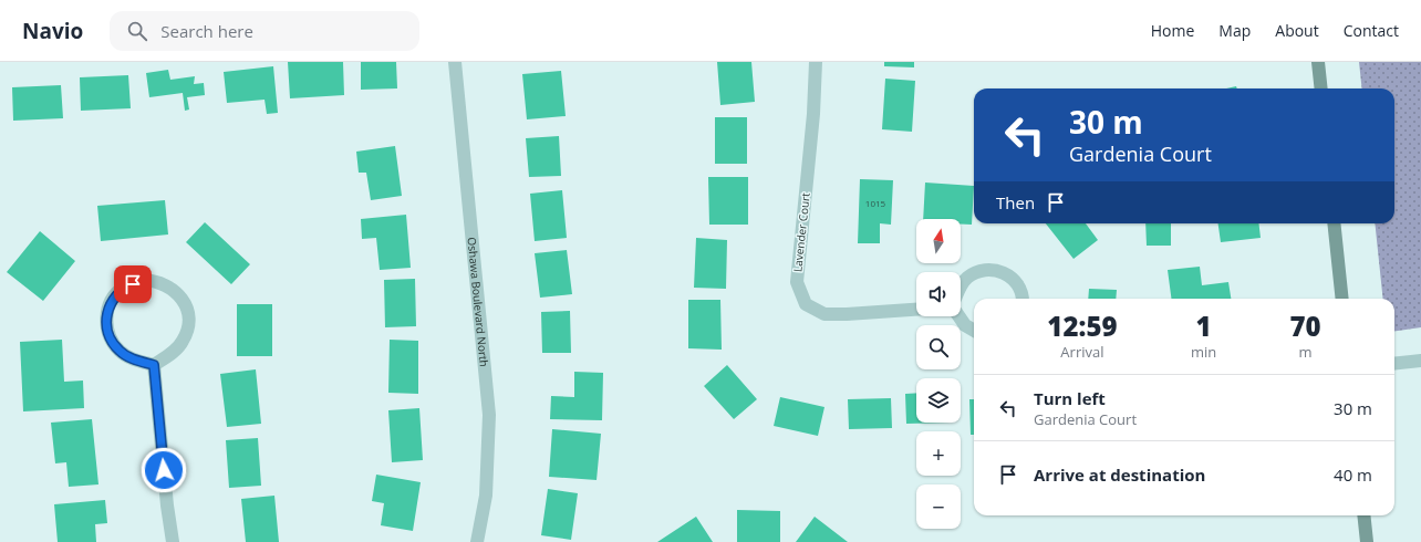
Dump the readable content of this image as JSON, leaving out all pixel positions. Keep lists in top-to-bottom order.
{
  "streets": {
    "street": ["Lavender Court", "Oshawa Boulevard North"]
  },
  "house_numbers": ["1015"],
  "north": "top",
  "page": {
    "header": "Navio",
    "search": "Search here",
    "nav": [
      "Home",
      "Map",
      "About",
      "Contact"
    ],
    "turn": ["30 m", "Gardenia Court"],
    "then": "Then",
    "map_buttons": ["+", "−"],
    "eta": [
      "12:59",
      "Arrival",
      "1",
      "min",
      "70",
      "m"
    ],
    "list": [
      {
        "name": "Turn left",
        "note": "Gardenia Court",
        "value": "30 m"
      },
      {
        "name": "Arrive at destination",
        "value": "40 m"
      }
    ]
  }
}
